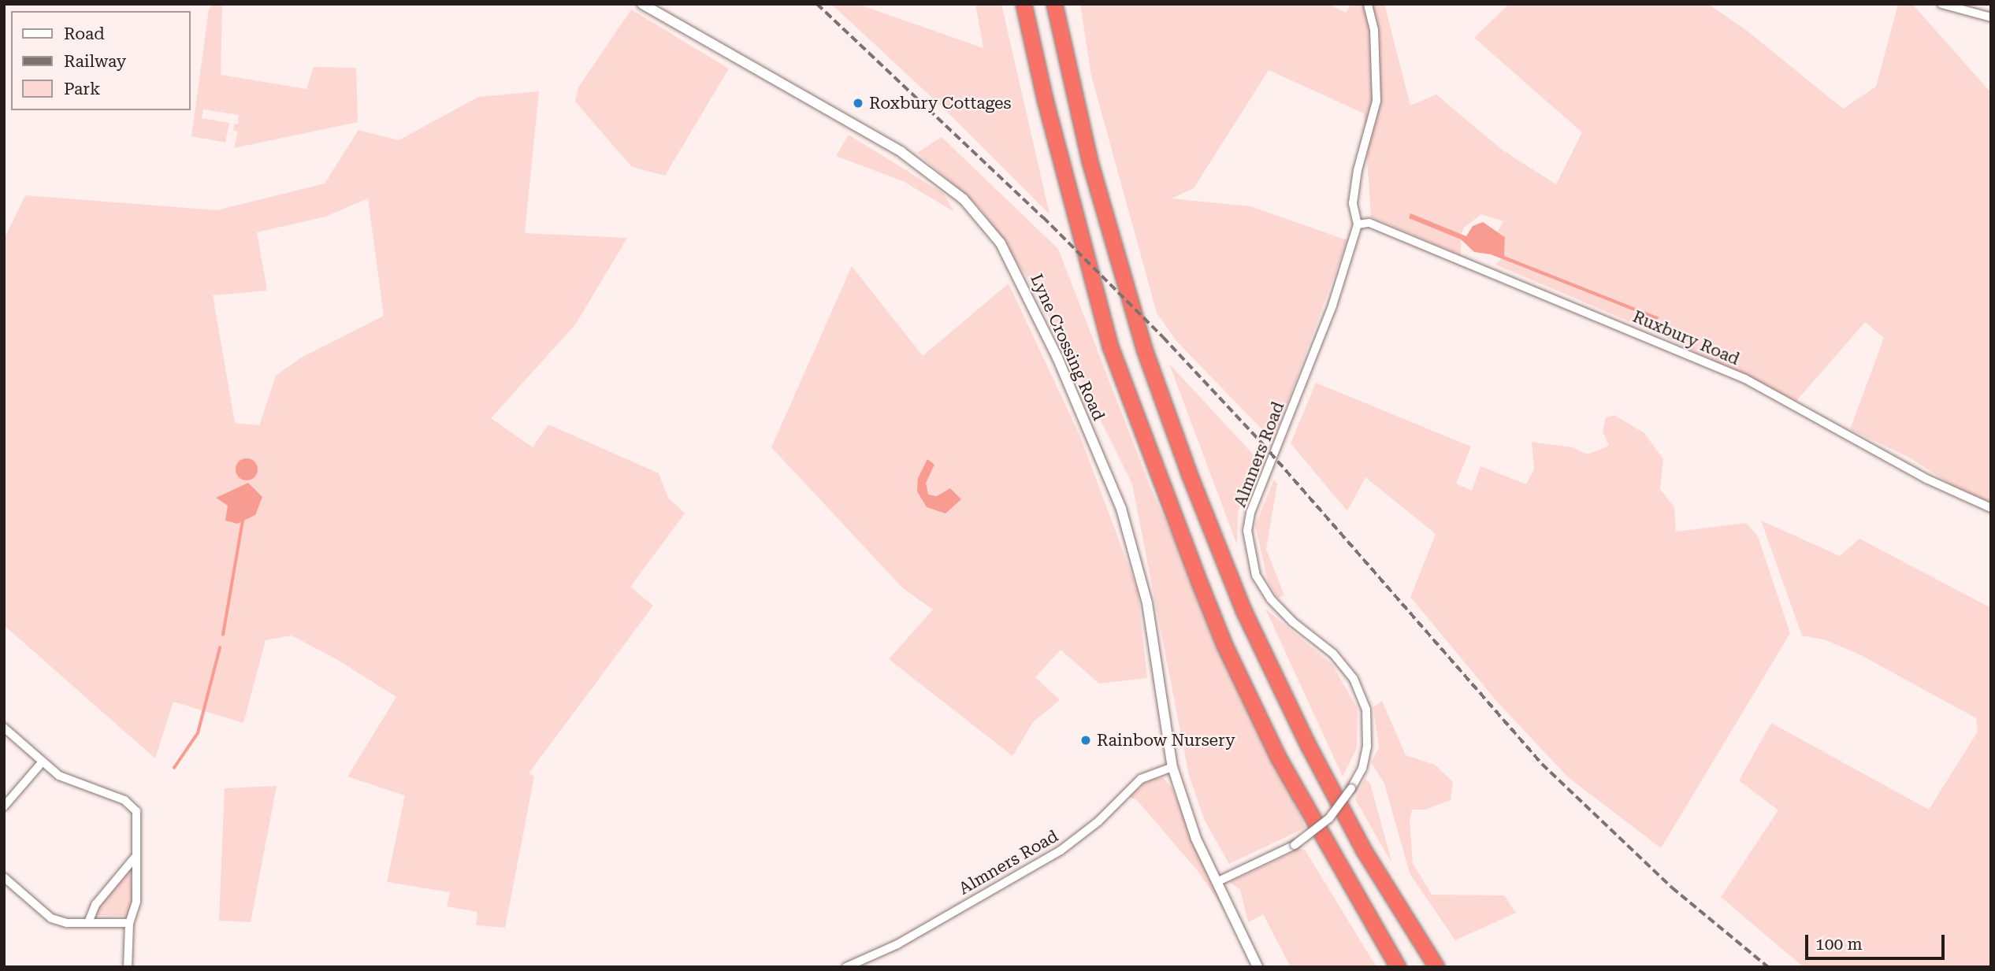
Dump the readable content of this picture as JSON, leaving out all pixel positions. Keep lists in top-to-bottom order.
{
  "streets": {
    "street": ["Ruxbury Road", "Lyne Crossing Road", "Almners Road"]
  },
  "crossings": [
    ["Ruxbury Road", "Almners Road"],
    ["Lyne Crossing Road", "Almners Road"]
  ],
  "places": ["Roxbury Cottages", "Rainbow Nursery"],
  "legend": ["Road", "Railway", "Park"],
  "scale_bar": "100 m"
}
